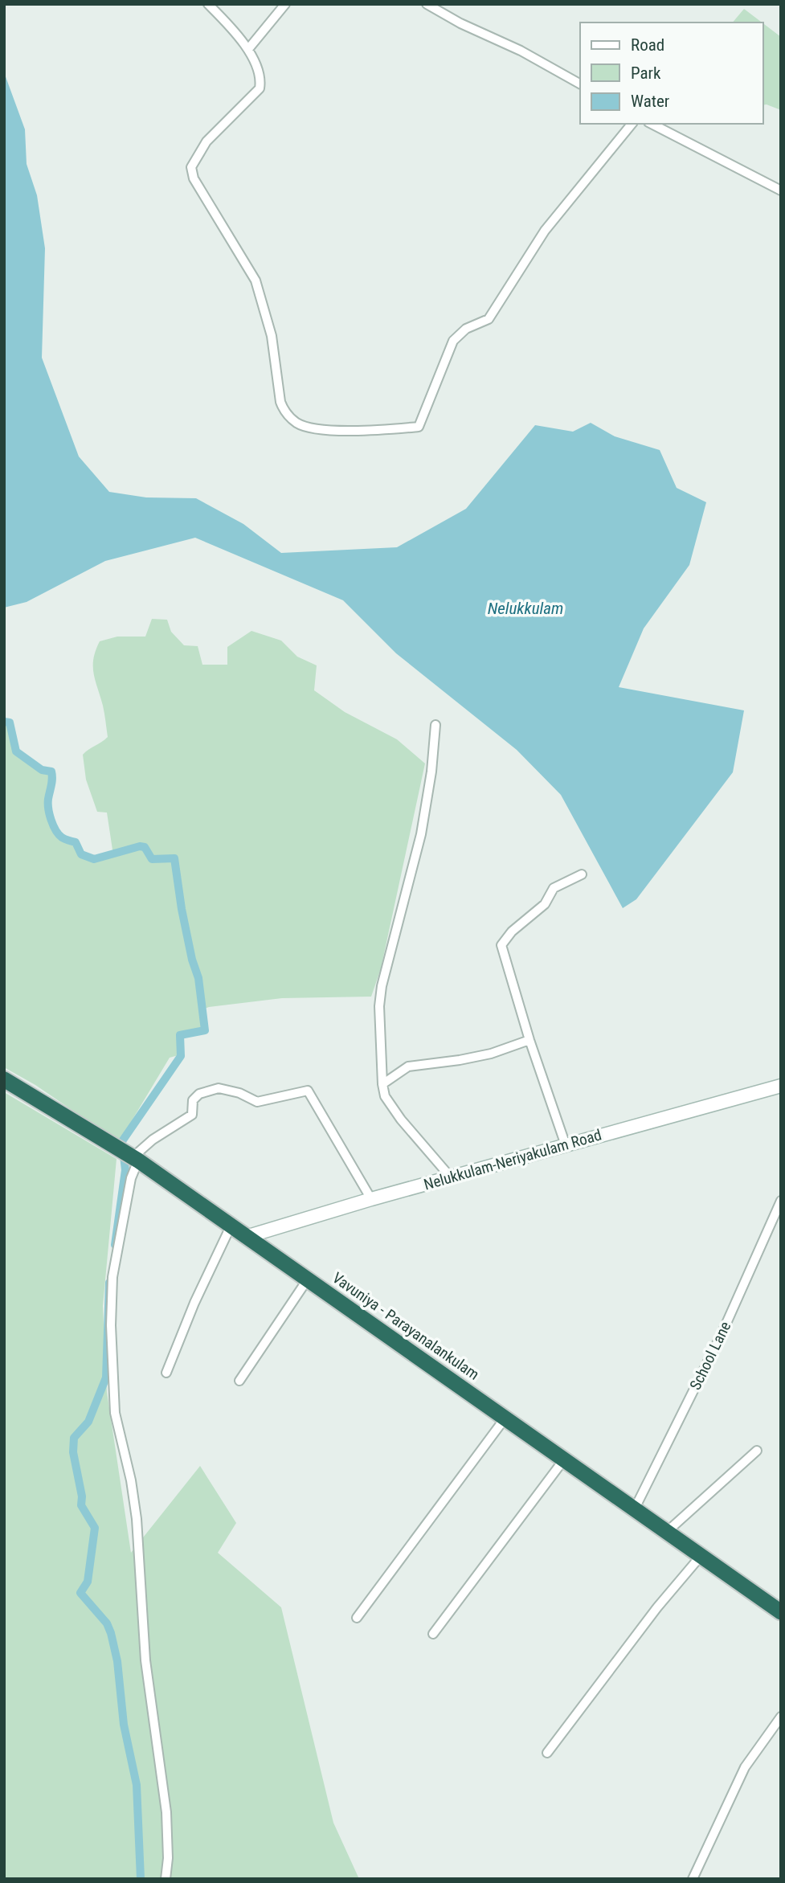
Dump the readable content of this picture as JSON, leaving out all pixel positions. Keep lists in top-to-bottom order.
{
  "streets": {
    "highway": ["Vavuniya - Parayanalankulam"],
    "main road": ["Nelukkulam-Neriyakulam Road"],
    "street": ["School Lane"]
  },
  "crossings": [
    ["Nelukkulam-Neriyakulam Road", "Vavuniya - Parayanalankulam"],
    ["Vavuniya - Parayanalankulam", "School Lane"]
  ],
  "water": ["Nelukkulam"],
  "legend": ["Road", "Park", "Water"]
}
